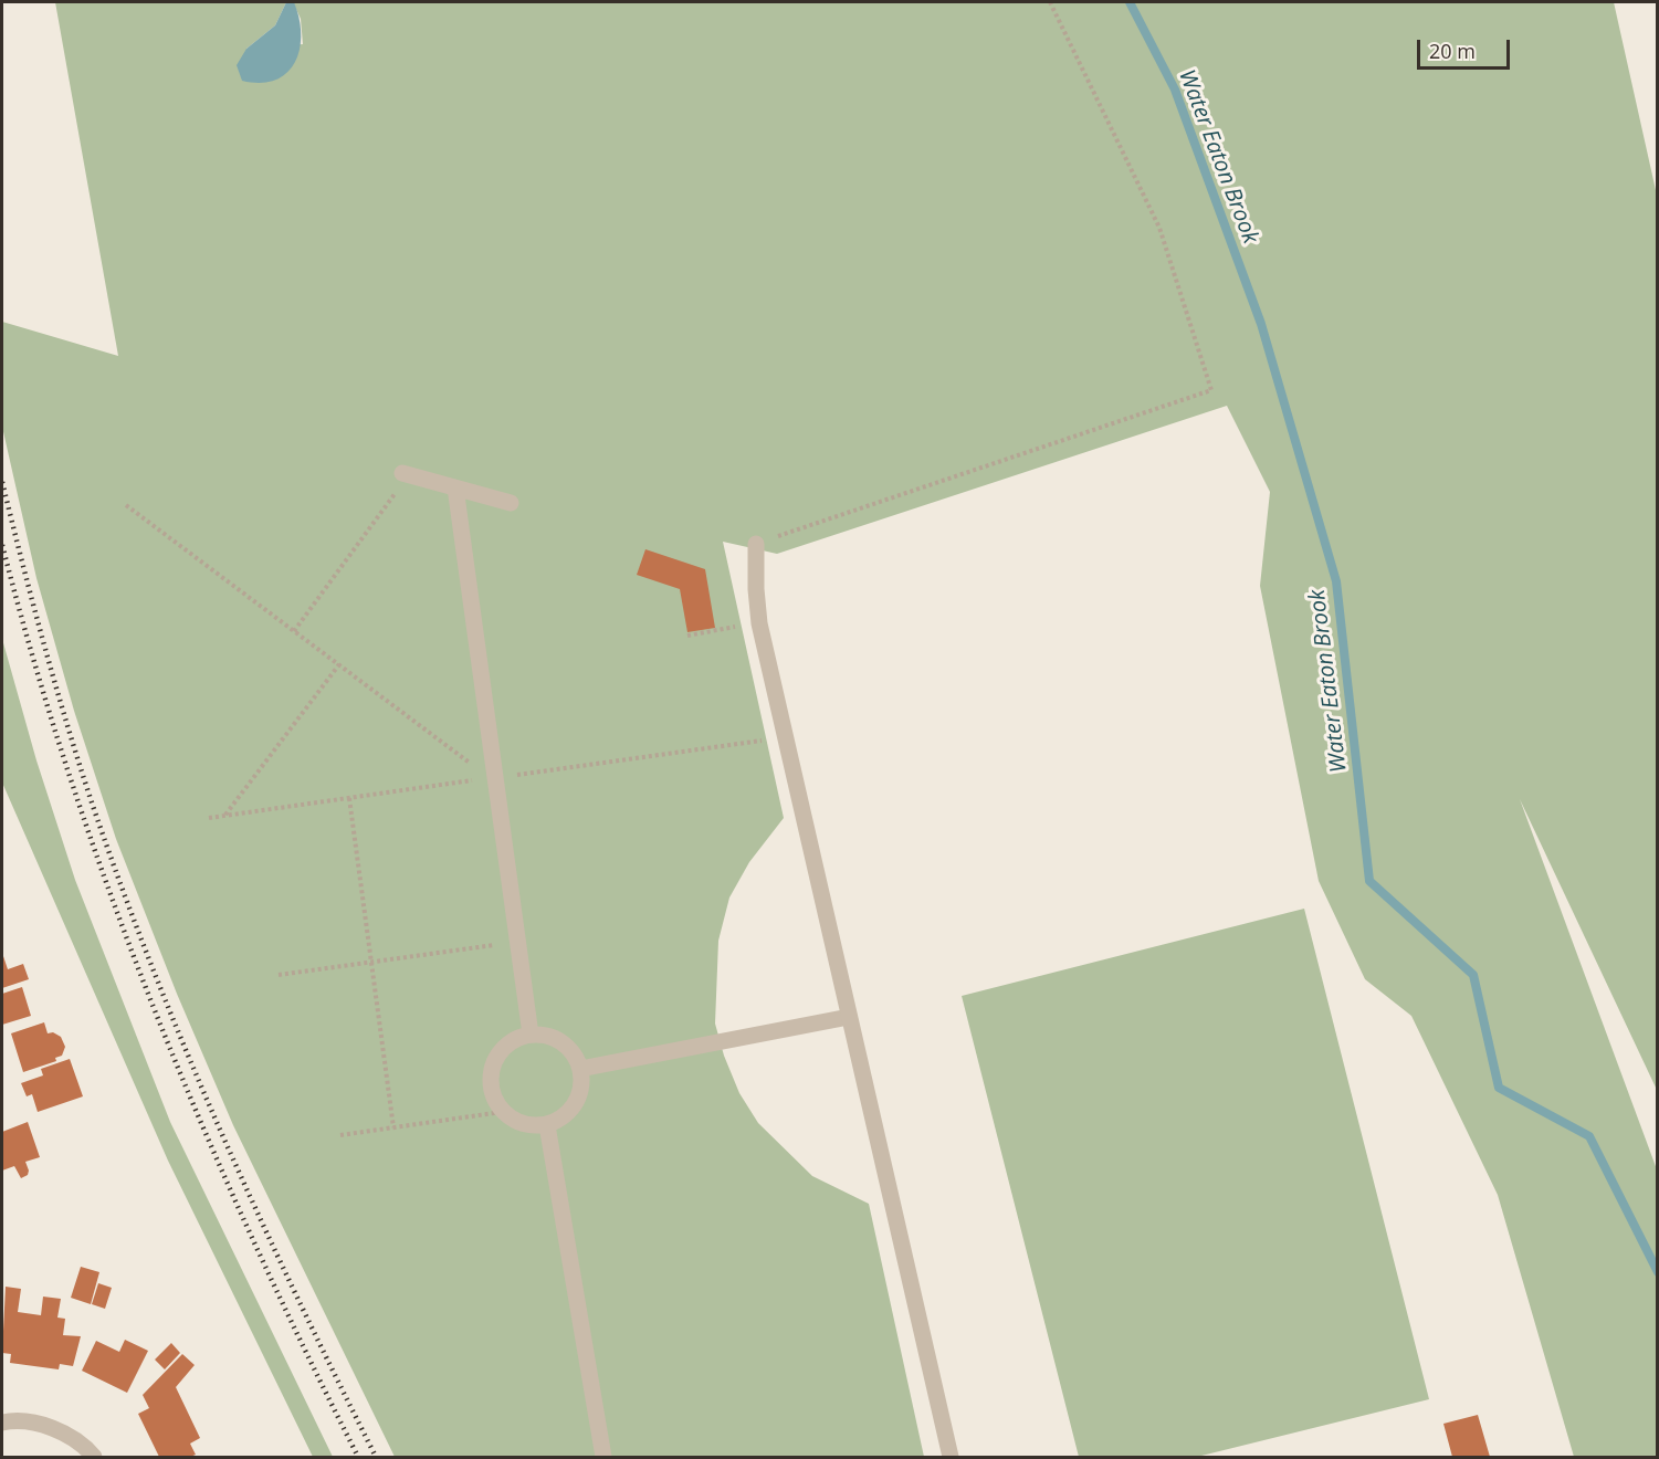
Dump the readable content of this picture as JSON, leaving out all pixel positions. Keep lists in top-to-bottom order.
{
  "water": ["Water Eaton Brook"],
  "scale_bar": "20 m"
}
